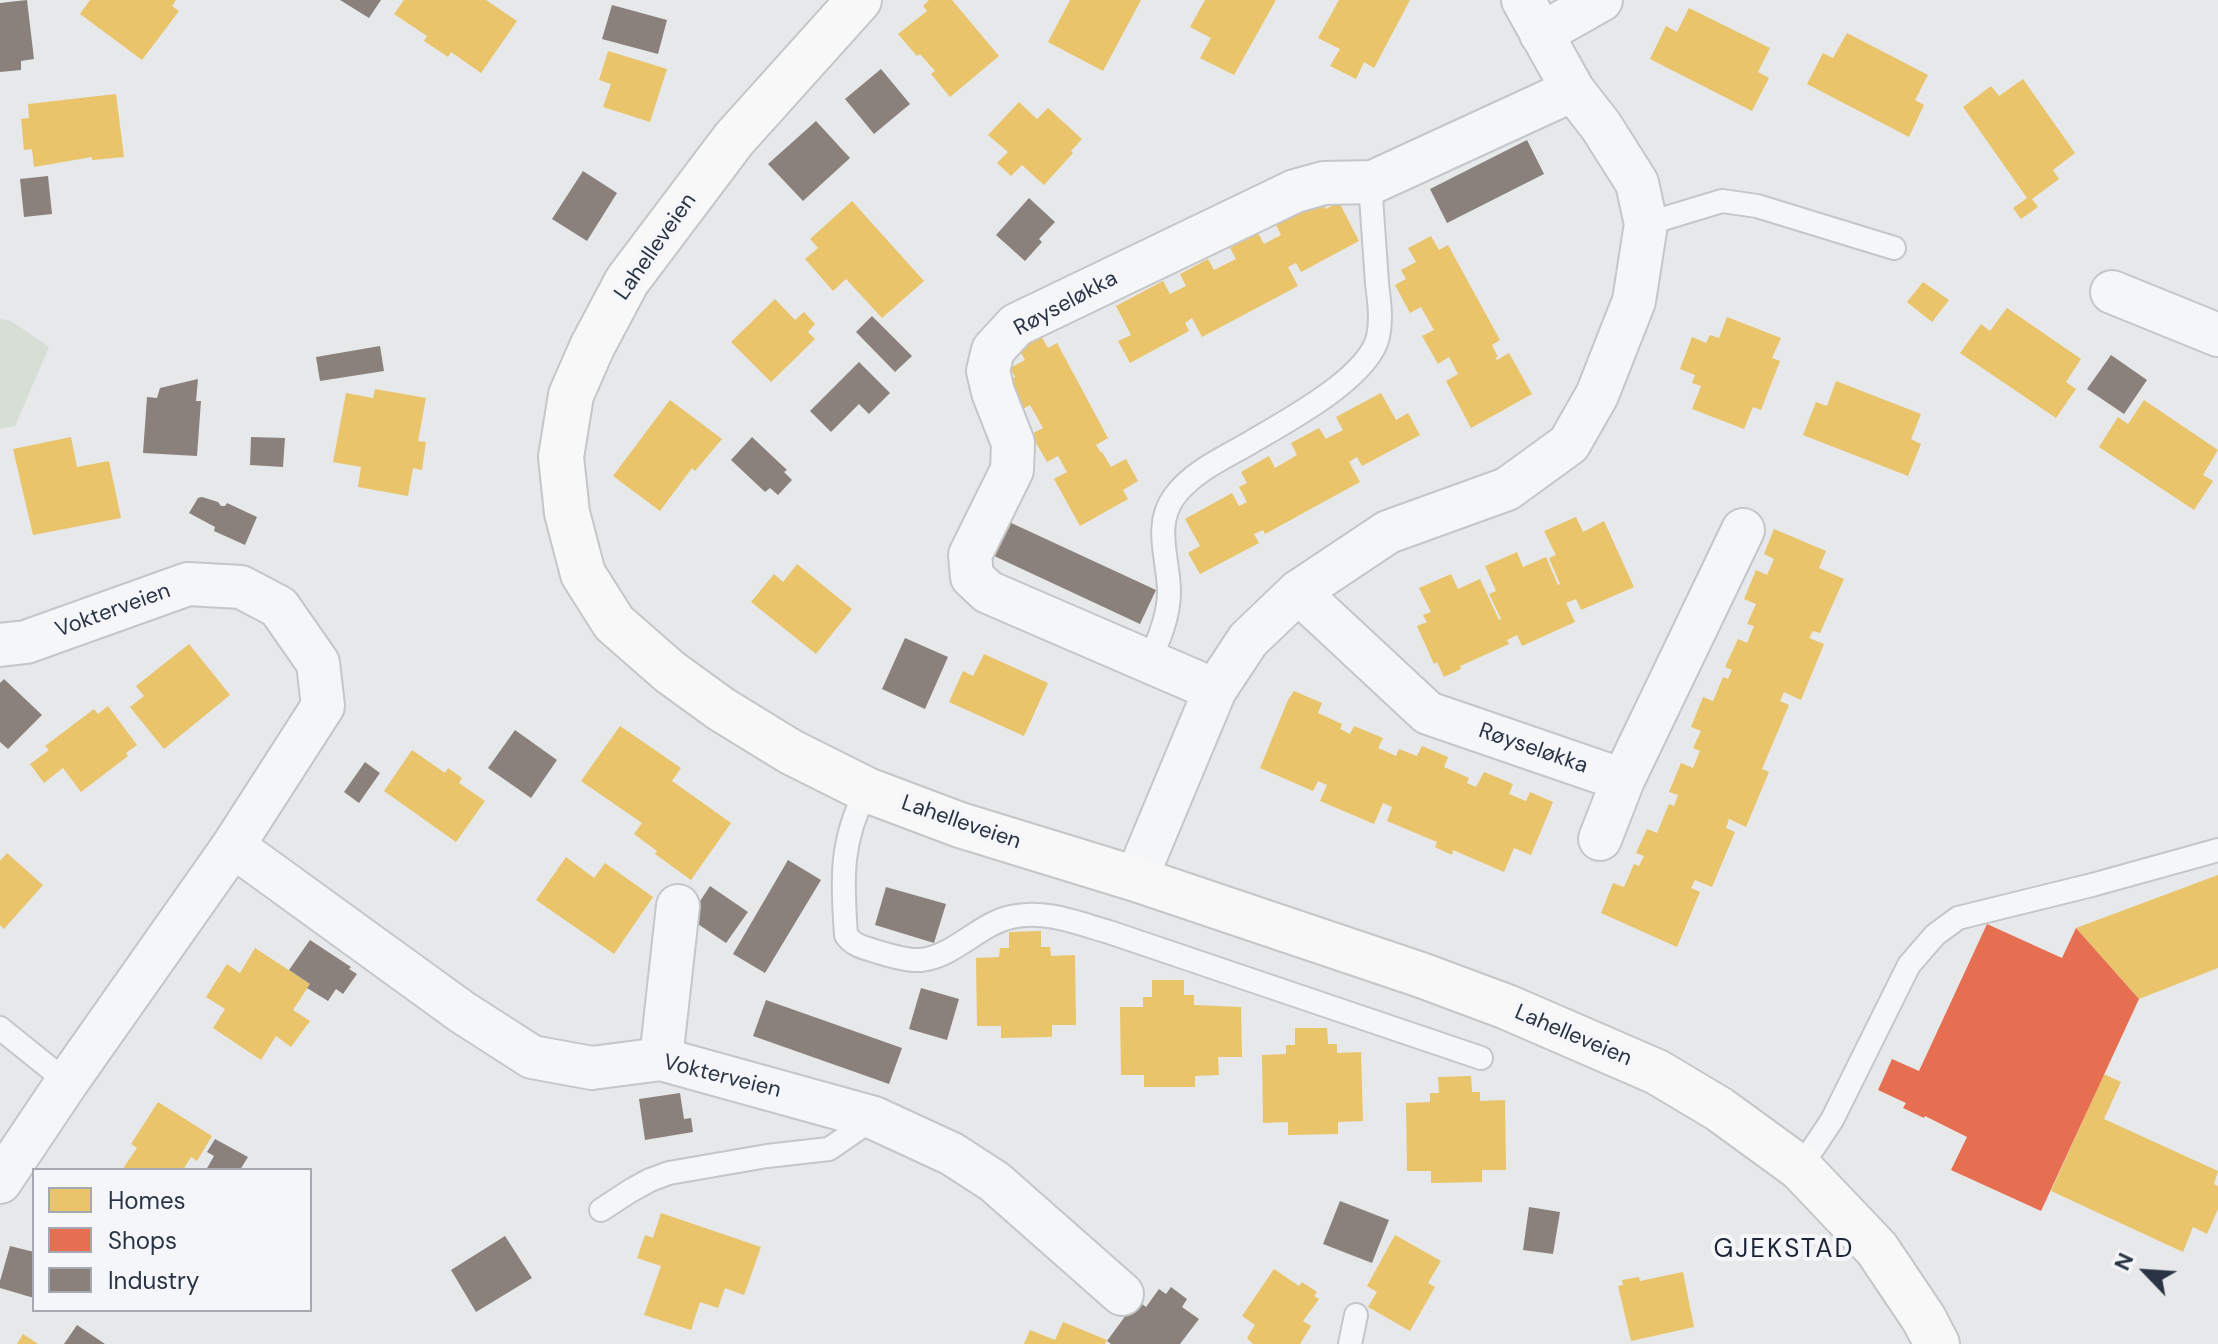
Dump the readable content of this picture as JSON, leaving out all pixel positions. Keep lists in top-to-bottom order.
{
  "streets": {
    "street": ["Lahelleveien", "Røyseløkka", "Vokterveien"]
  },
  "districts": ["GJEKSTAD"],
  "legend": ["Homes", "Shops", "Industry"],
  "north": "top left"
}
